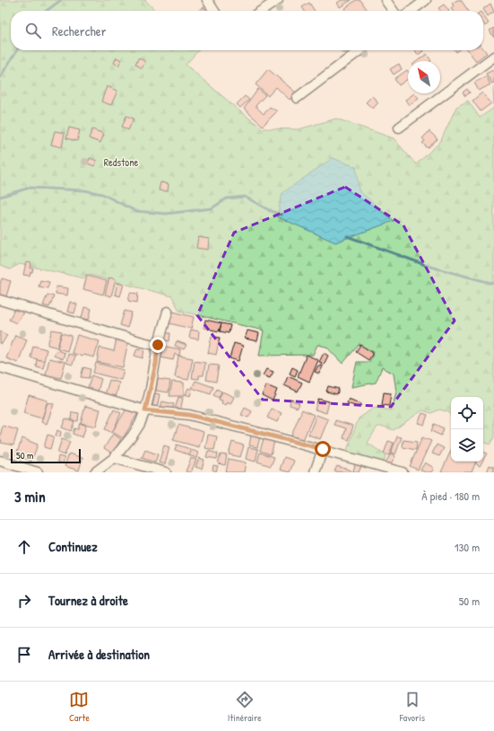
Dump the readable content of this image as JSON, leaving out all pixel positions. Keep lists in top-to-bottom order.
{
  "parks": ["Redstone"],
  "scale_bar": "50 m",
  "north": "top left",
  "page": {
    "search": "Rechercher",
    "scale": "50 m",
    "heading": ["3 min", "À pied · 180 m"],
    "list": [
      ["Continuez", "130 m"],
      ["Tournez à droite", "50 m"],
      "Arrivée à destination"
    ],
    "nav": ["Carte", "Itinéraire", "Favoris"]
  }
}
